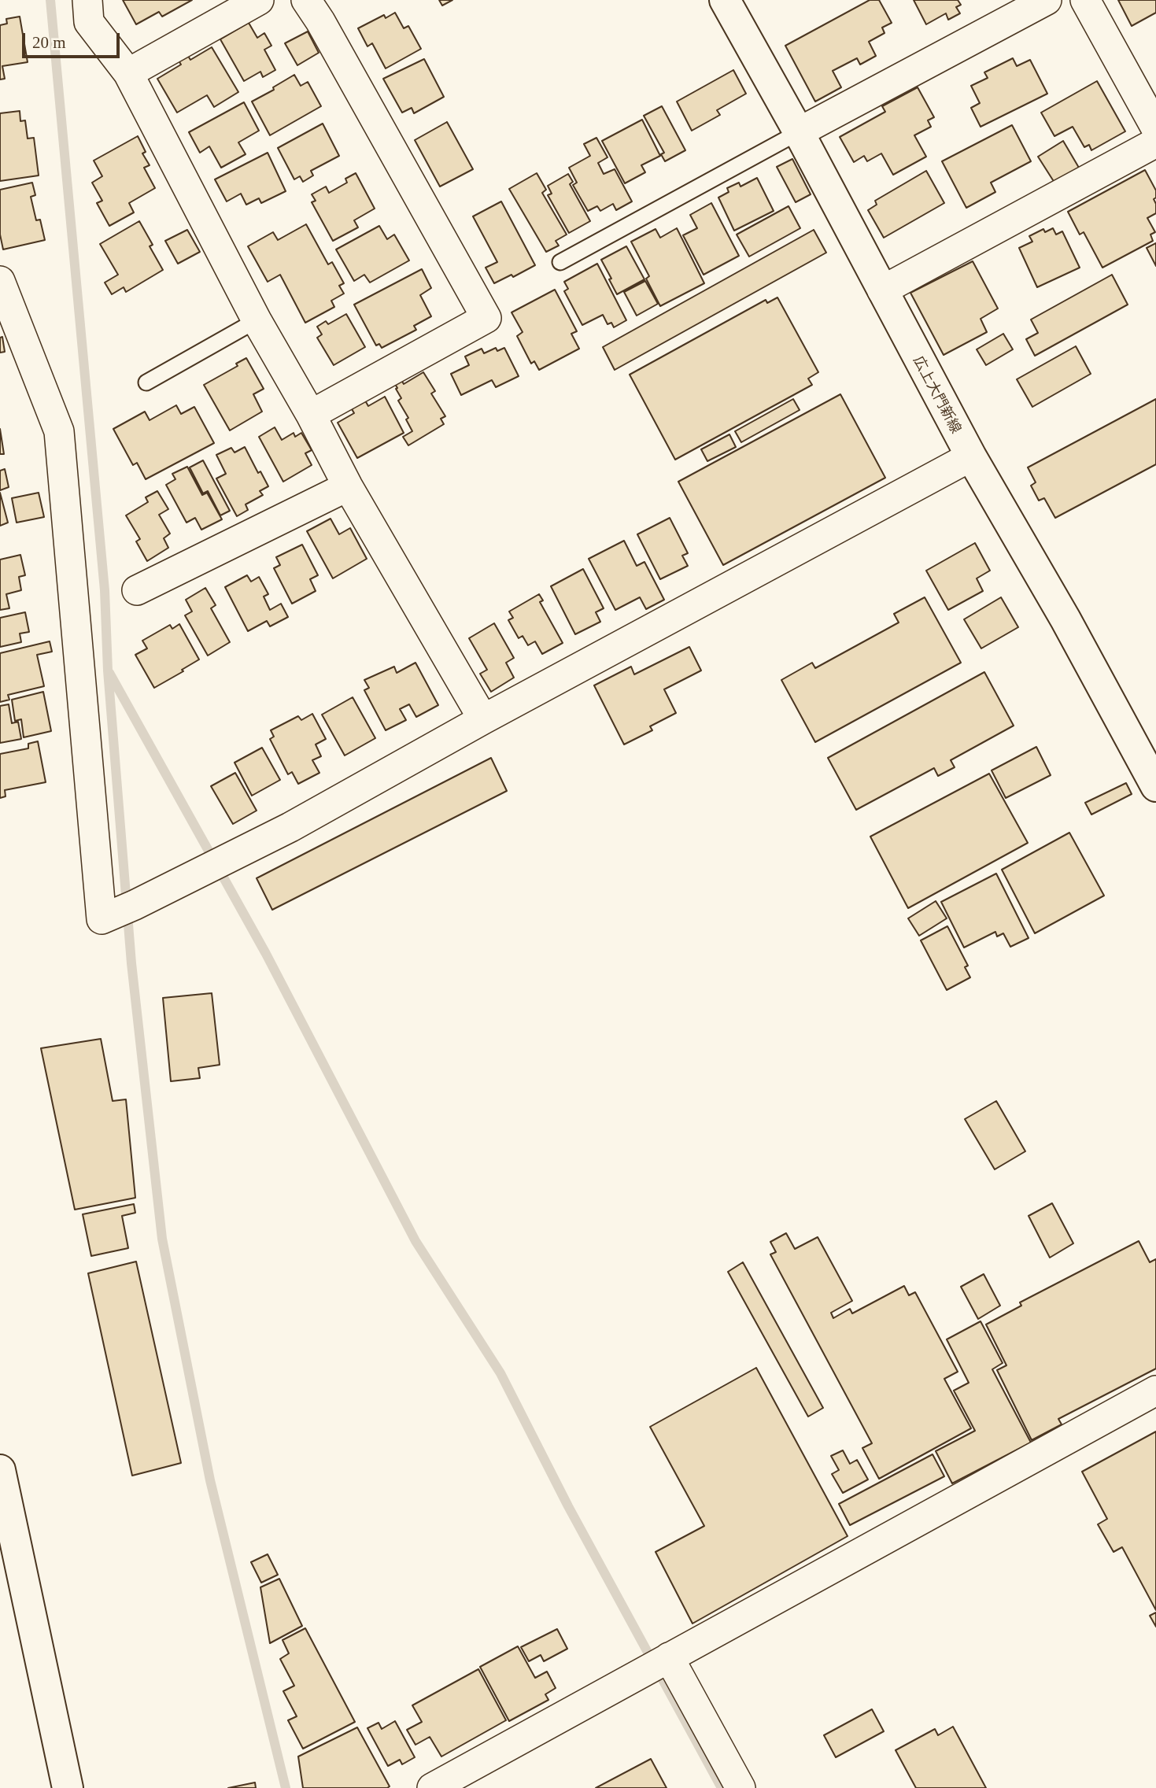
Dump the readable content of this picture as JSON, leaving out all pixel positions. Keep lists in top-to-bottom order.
{
  "streets": {
    "main road": ["広上大門新線"]
  },
  "scale_bar": "20 m"
}
